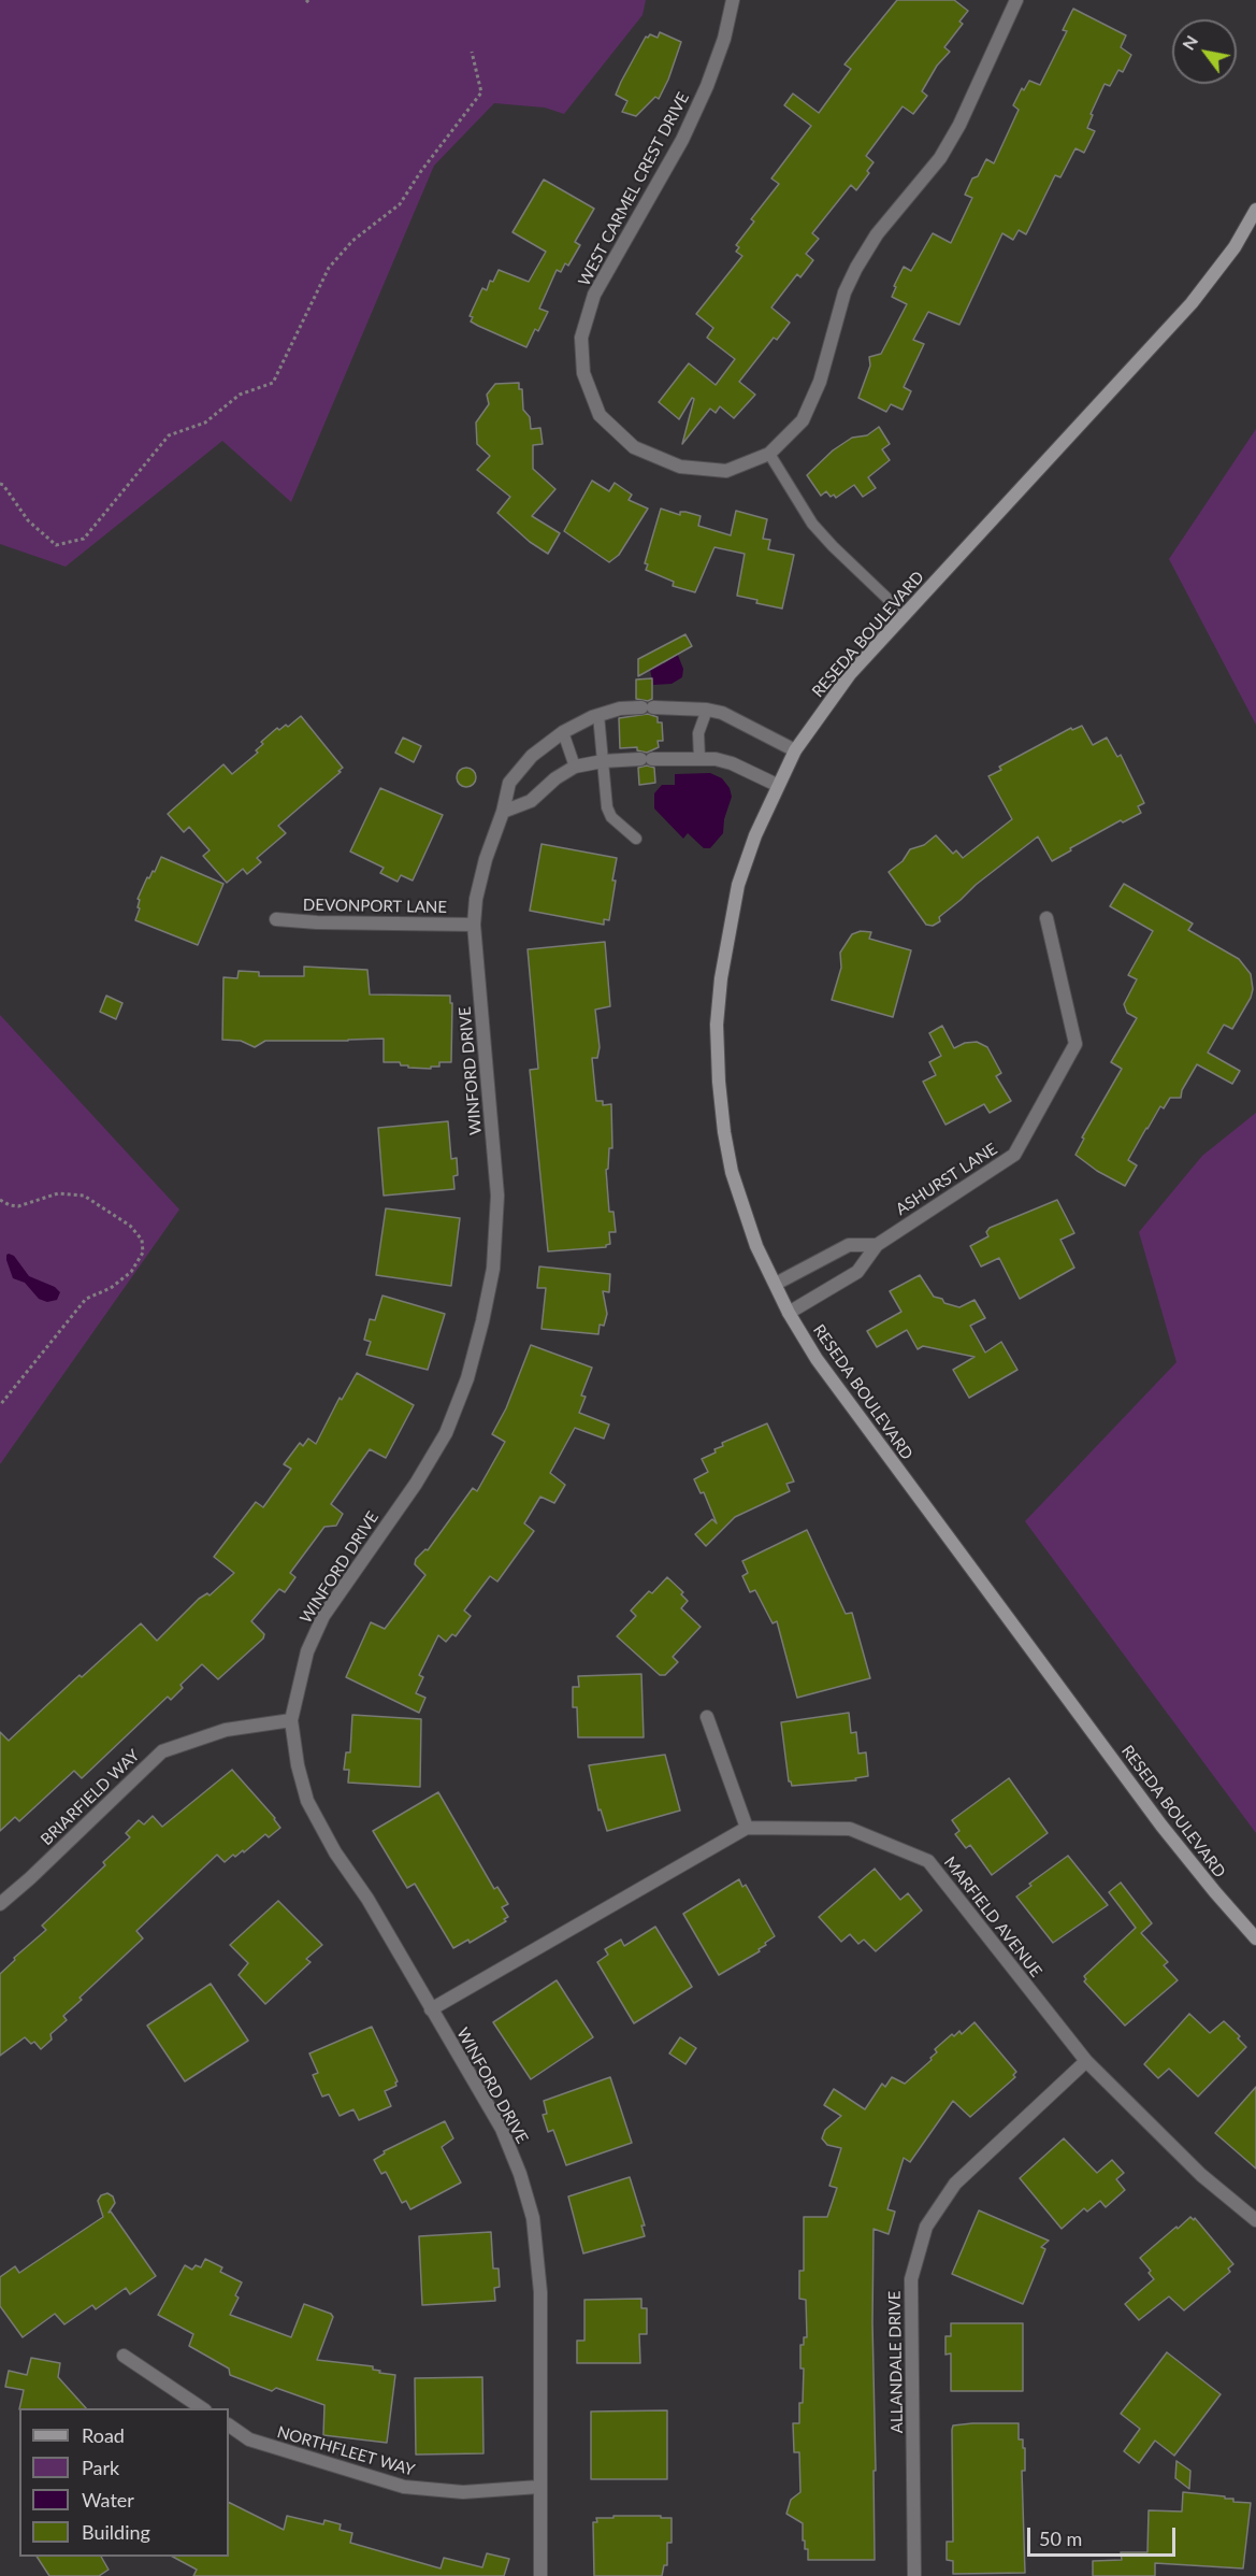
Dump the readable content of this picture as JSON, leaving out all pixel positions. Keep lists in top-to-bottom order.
{
  "streets": {
    "main road": ["RESEDA BOULEVARD"],
    "street": [
      "WEST CARMEL CREST DRIVE",
      "DEVONPORT LANE",
      "WINFORD DRIVE",
      "ASHURST LANE",
      "BRIARFIELD WAY",
      "MARFIELD AVENUE",
      "ALLANDALE DRIVE",
      "NORTHFLEET WAY"
    ]
  },
  "crossings": [
    ["RESEDA BOULEVARD", "WINFORD DRIVE"],
    ["RESEDA BOULEVARD", "ASHURST LANE"],
    ["DEVONPORT LANE", "WINFORD DRIVE"],
    ["WINFORD DRIVE", "BRIARFIELD WAY"],
    ["WINFORD DRIVE", "NORTHFLEET WAY"],
    ["MARFIELD AVENUE", "ALLANDALE DRIVE"]
  ],
  "legend": [
    "Road",
    "Park",
    "Water",
    "Building"
  ],
  "scale_bar": "50 m",
  "north": "top left"
}
